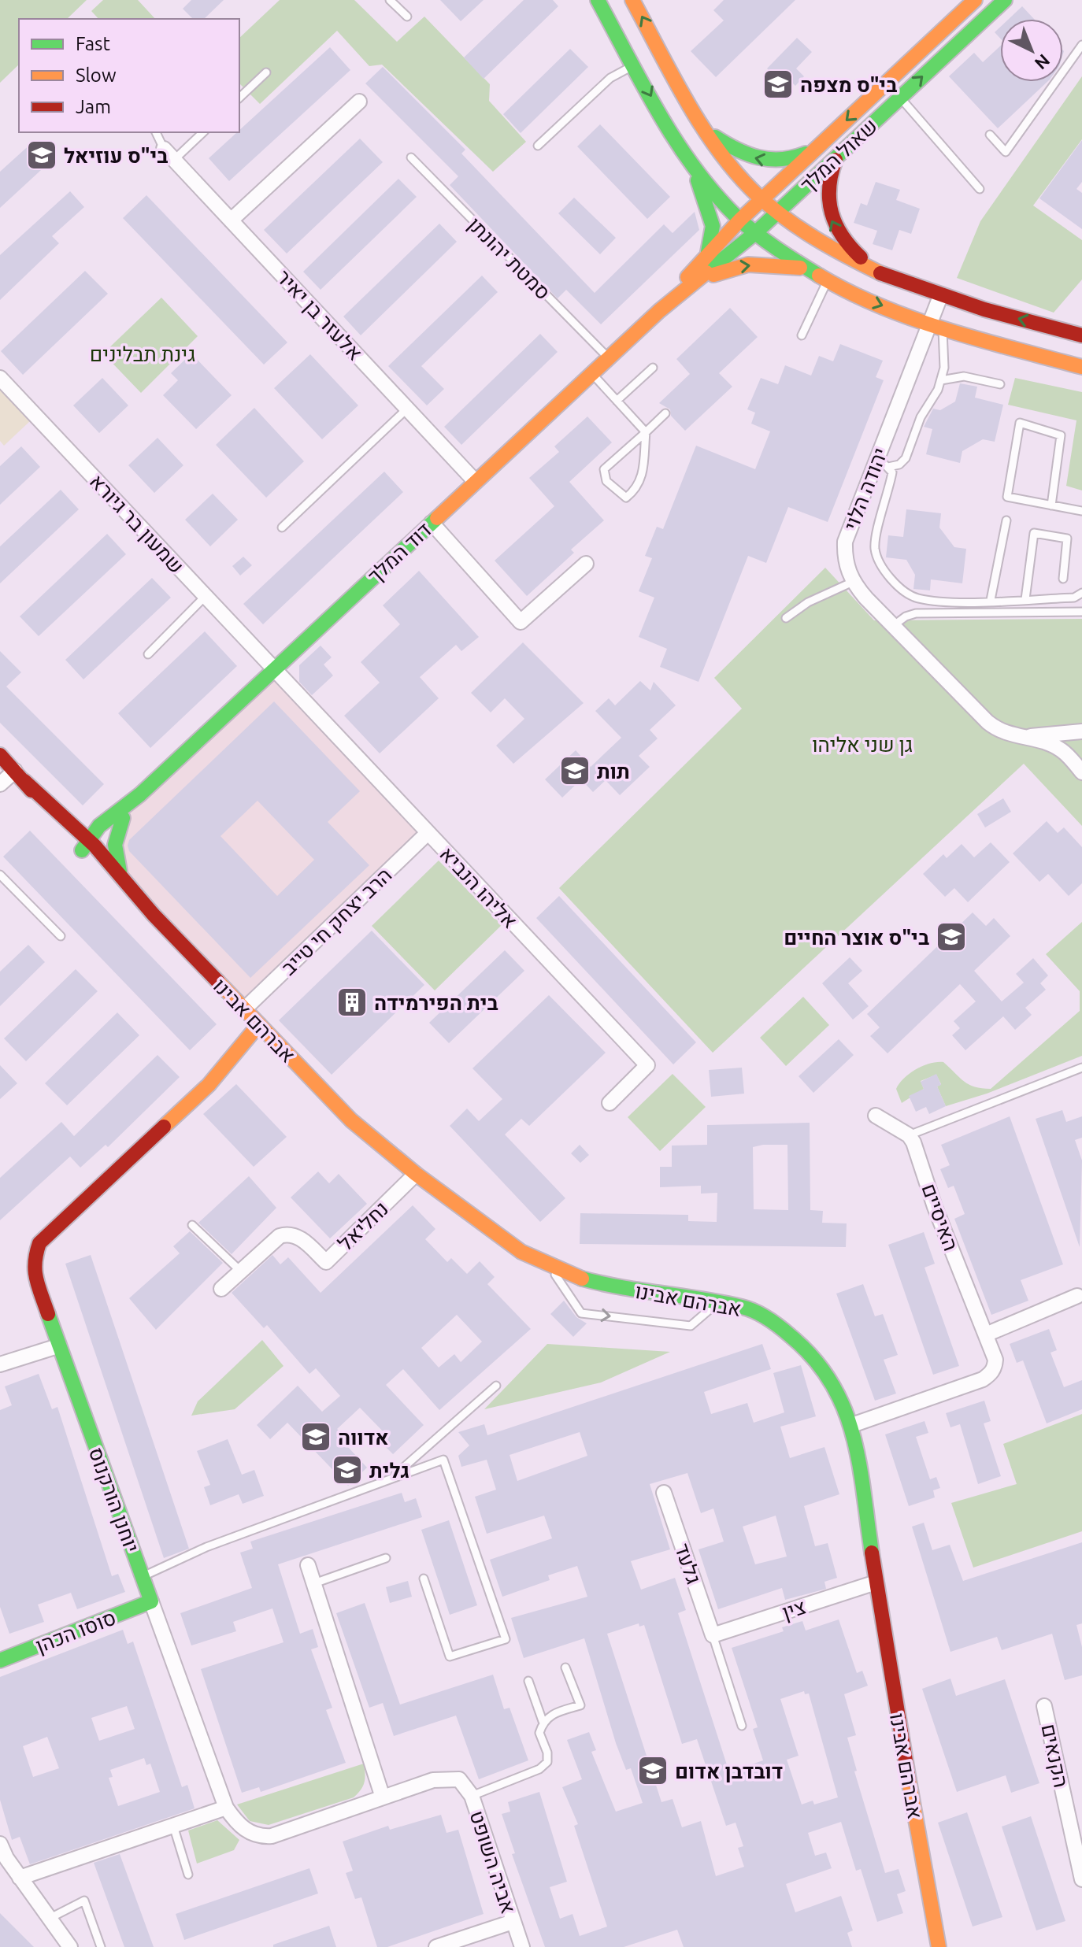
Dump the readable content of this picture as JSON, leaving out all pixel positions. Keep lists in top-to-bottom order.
{
  "streets": {
    "street": [
      "שאול המלך",
      "אלעזר בן יאיר",
      "יהודה הלוי",
      "שמעון בר גיורא",
      "דוד המלך",
      "אליהו הנביא",
      "הרב יצחק חי טייב",
      "אברהם אבינו",
      "האיסיים",
      "נחליאל",
      "יוחנן הורקנוס",
      "גלעד",
      "צין",
      "סוסו הכהן",
      "הקנאים",
      "אביה השופט"
    ],
    "lane": ["סמטת יהונתן"]
  },
  "crossings": [
    ["שאול המלך", "דוד המלך"],
    ["סמטת יהונתן", "דוד המלך"],
    ["אלעזר בן יאיר", "דוד המלך"],
    ["שמעון בר גיורא", "דוד המלך"],
    ["שמעון בר גיורא", "אליהו הנביא"],
    ["דוד המלך", "אליהו הנביא"],
    ["דוד המלך", "אברהם אבינו"],
    ["אליהו הנביא", "הרב יצחק חי טייב"],
    ["הרב יצחק חי טייב", "אברהם אבינו"],
    ["אברהם אבינו", "האיסיים"],
    ["אברהם אבינו", "נחליאל"],
    ["אברהם אבינו", "יוחנן הורקנוס"],
    ["אברהם אבינו", "צין"],
    ["יוחנן הורקנוס", "סוסו הכהן"],
    ["יוחנן הורקנוס", "אביה השופט"],
    ["גלעד", "צין"]
  ],
  "parks": ["גינת תבלינים", "גן שני אליהו"],
  "places": {
    "school or university": [
      "בי\"ס מצפה",
      "בי\"ס עוזיאל",
      "תות",
      "בי\"ס אוצר החיים",
      "אדווה",
      "גלית",
      "דובדבן אדום"
    ],
    "building": ["בית הפירמידה"]
  },
  "legend": ["Fast", "Slow", "Jam"],
  "north": "bottom right"
}
